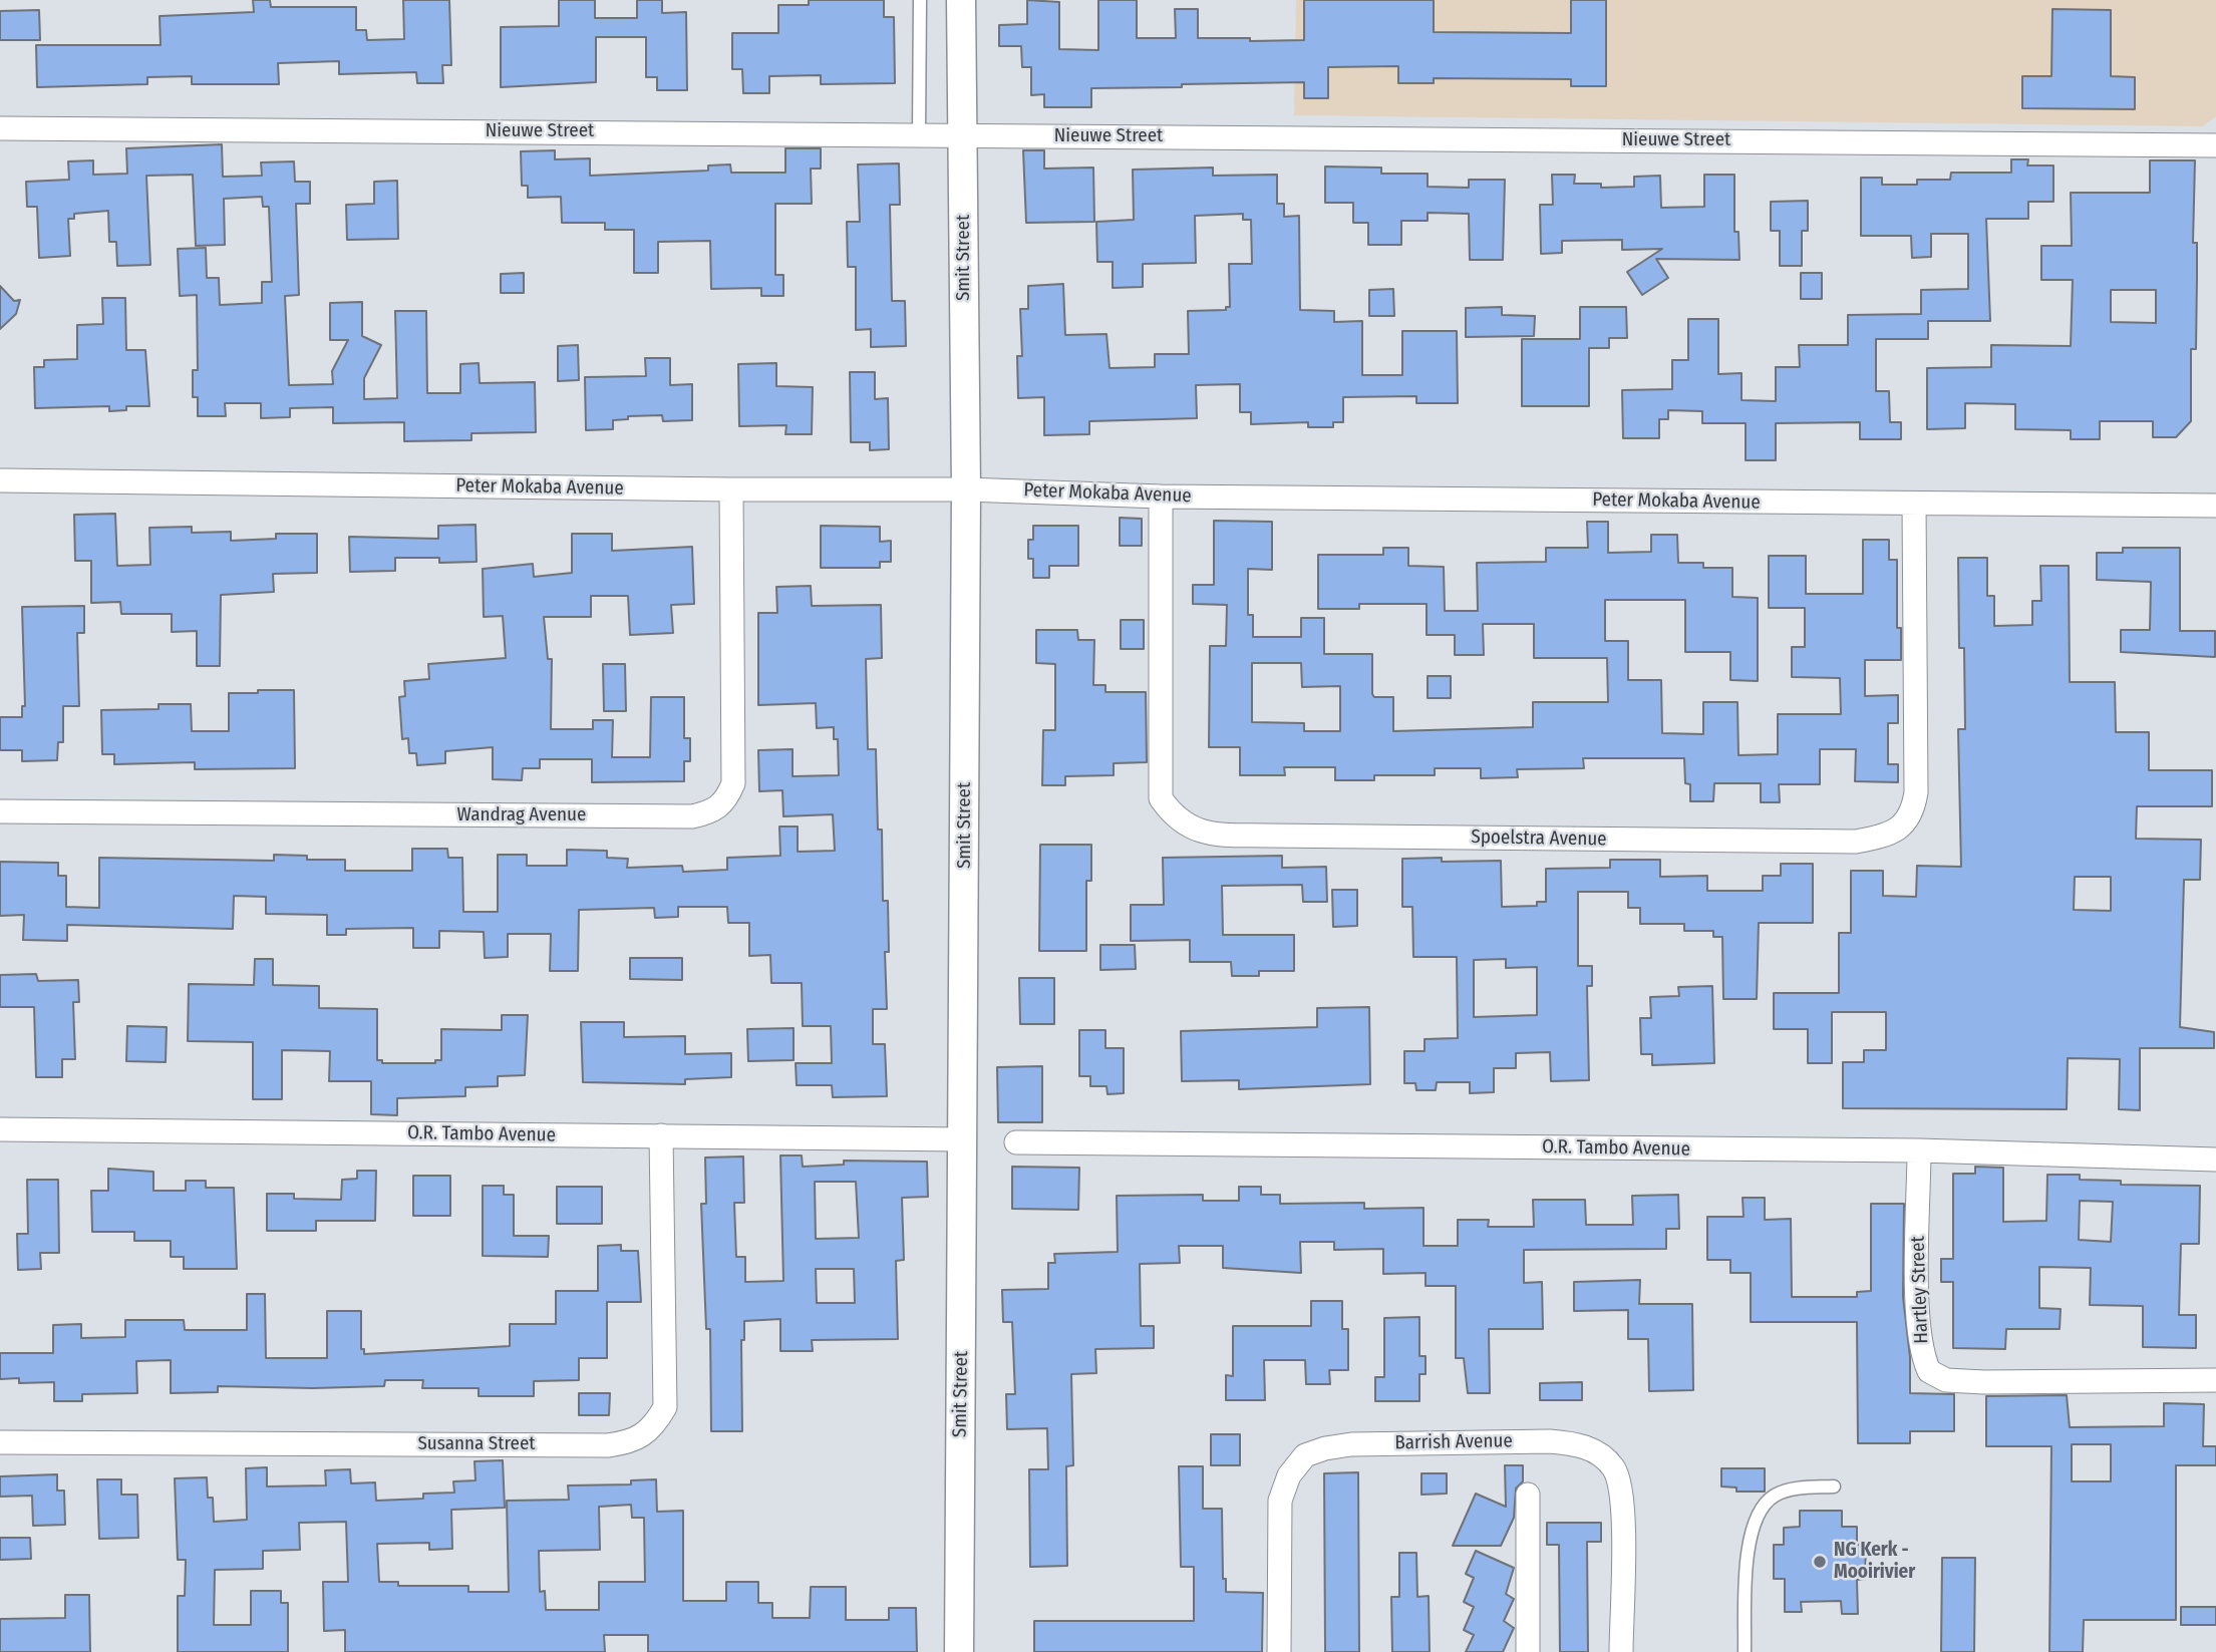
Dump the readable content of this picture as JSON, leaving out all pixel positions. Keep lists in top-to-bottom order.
{
  "streets": {
    "street": [
      "Nieuwe Street",
      "Smit Street",
      "Peter Mokaba Avenue",
      "Wandrag Avenue",
      "Spoelstra Avenue",
      "O.R. Tambo Avenue",
      "Hartley Street",
      "Barrish Avenue",
      "Susanna Street"
    ]
  },
  "crossings": [
    ["Nieuwe Street", "Smit Street"],
    ["Smit Street", "Peter Mokaba Avenue"],
    ["Smit Street", "O.R. Tambo Avenue"],
    ["Peter Mokaba Avenue", "Wandrag Avenue"],
    ["Peter Mokaba Avenue", "Spoelstra Avenue"],
    ["O.R. Tambo Avenue", "Hartley Street"],
    ["O.R. Tambo Avenue", "Susanna Street"]
  ],
  "places": ["NG Kerk - Mooirivier"]
}
